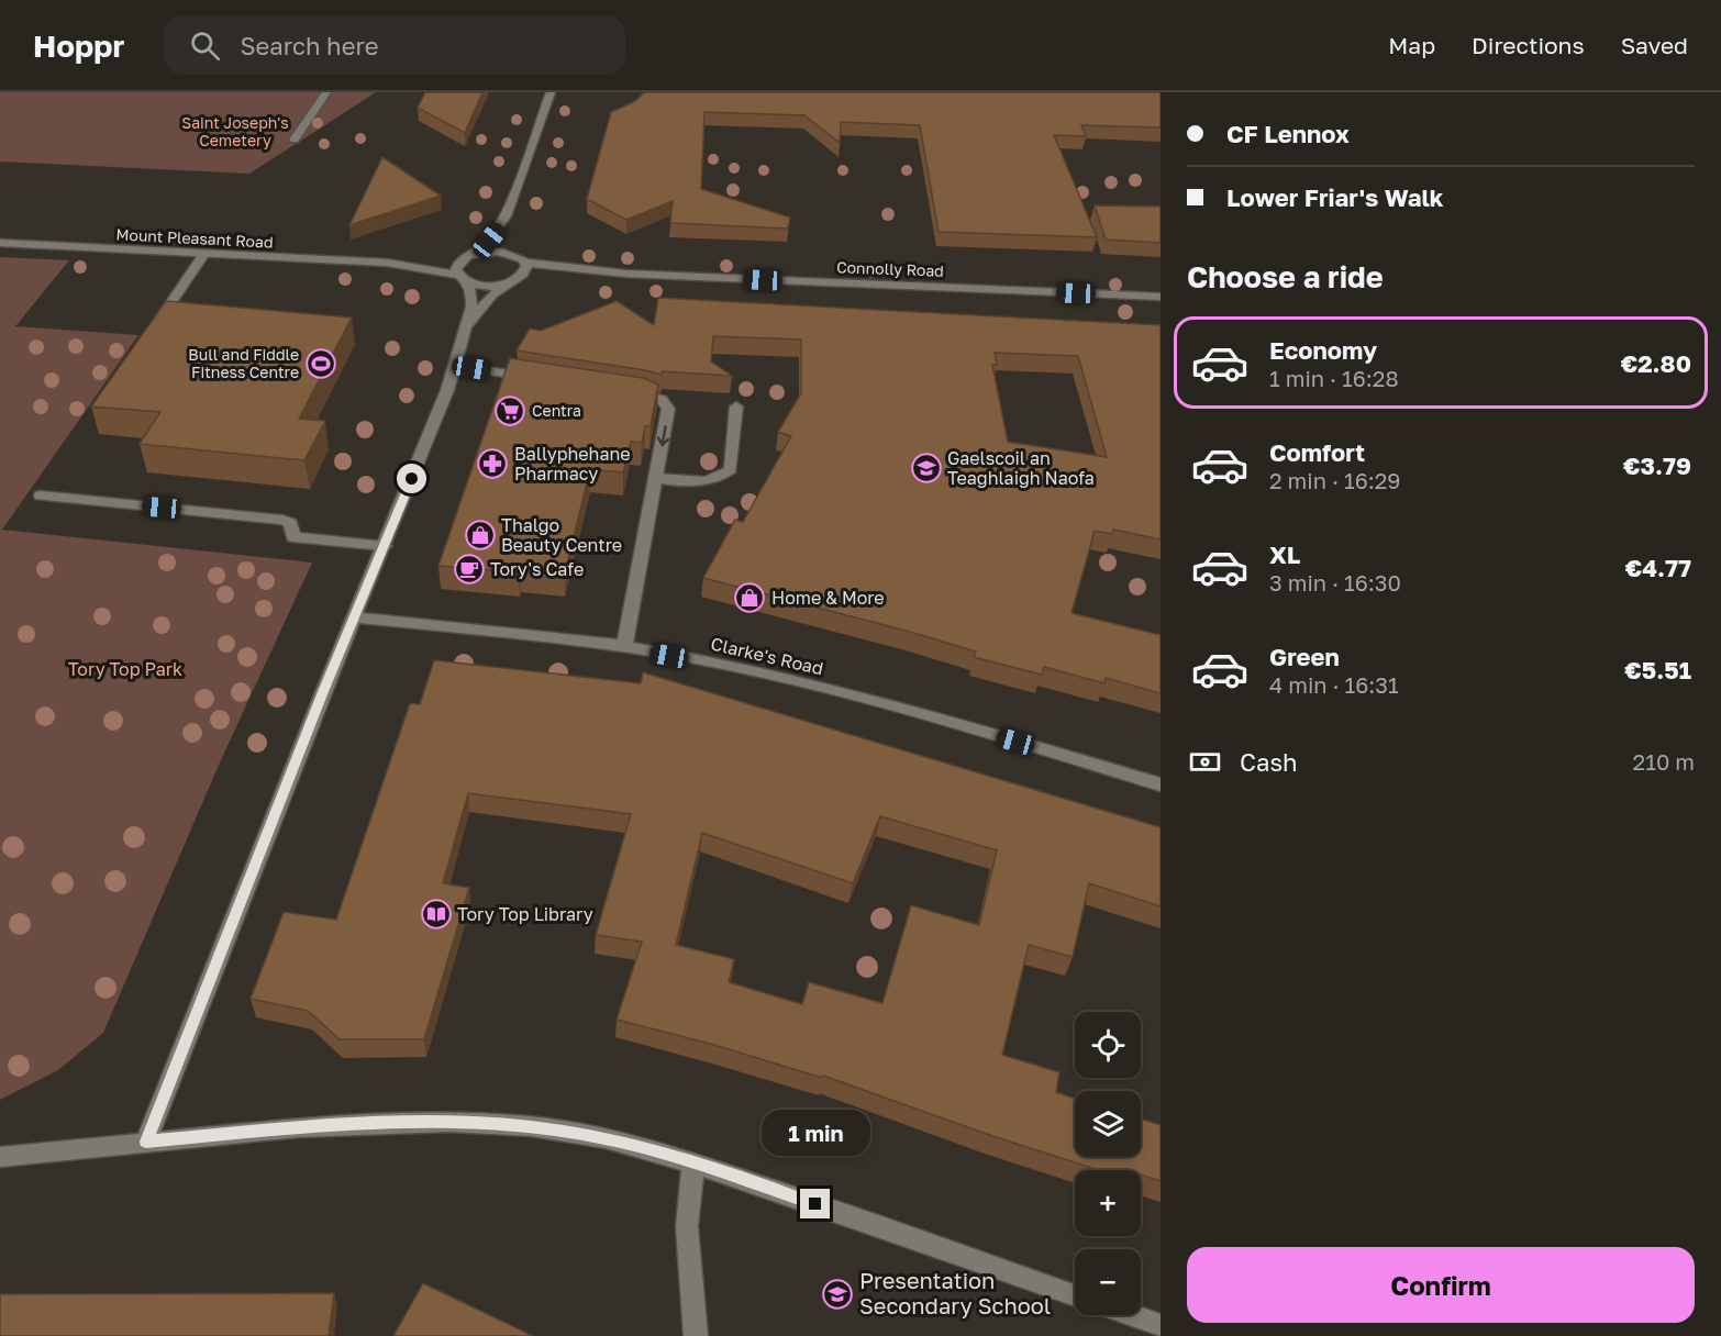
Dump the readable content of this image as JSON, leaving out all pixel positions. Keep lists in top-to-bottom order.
{
  "streets": {
    "street": ["Mount Pleasant Road", "Connolly Road", "Clarke's Road"]
  },
  "parks": ["Saint Joseph's Cemetery", "Tory Top Park"],
  "places": {
    "sports": ["Bull and Fiddle Fitness Centre"],
    "supermarket": ["Centra"],
    "pharmacy": ["Ballyphehane Pharmacy"],
    "school or university": ["Gaelscoil an Teaghlaigh Naofa", "Presentation Secondary School"],
    "shop": ["Thalgo Beauty Centre", "Home & More"],
    "cafe": ["Tory's Cafe"],
    "library": ["Tory Top Library"]
  },
  "page": {
    "header": "Hoppr",
    "search": "Search here",
    "nav": ["Map", "Directions", "Saved"],
    "banner": ["CF Lennox", "Lower Friar's Walk"],
    "heading": "Choose a ride",
    "list": [
      {
        "name": "Economy",
        "note": "1 min · 16:28",
        "value": "€2.80"
      },
      {
        "name": "Comfort",
        "note": "2 min · 16:29",
        "value": "€3.79"
      },
      {
        "name": "XL",
        "note": "3 min · 16:30",
        "value": "€4.77"
      },
      {
        "name": "Green",
        "note": "4 min · 16:31",
        "value": "€5.51"
      }
    ],
    "pay": ["Cash", "210 m"],
    "map_buttons": ["+", "−"],
    "bubble": "1 min",
    "buttons": "Confirm"
  }
}
